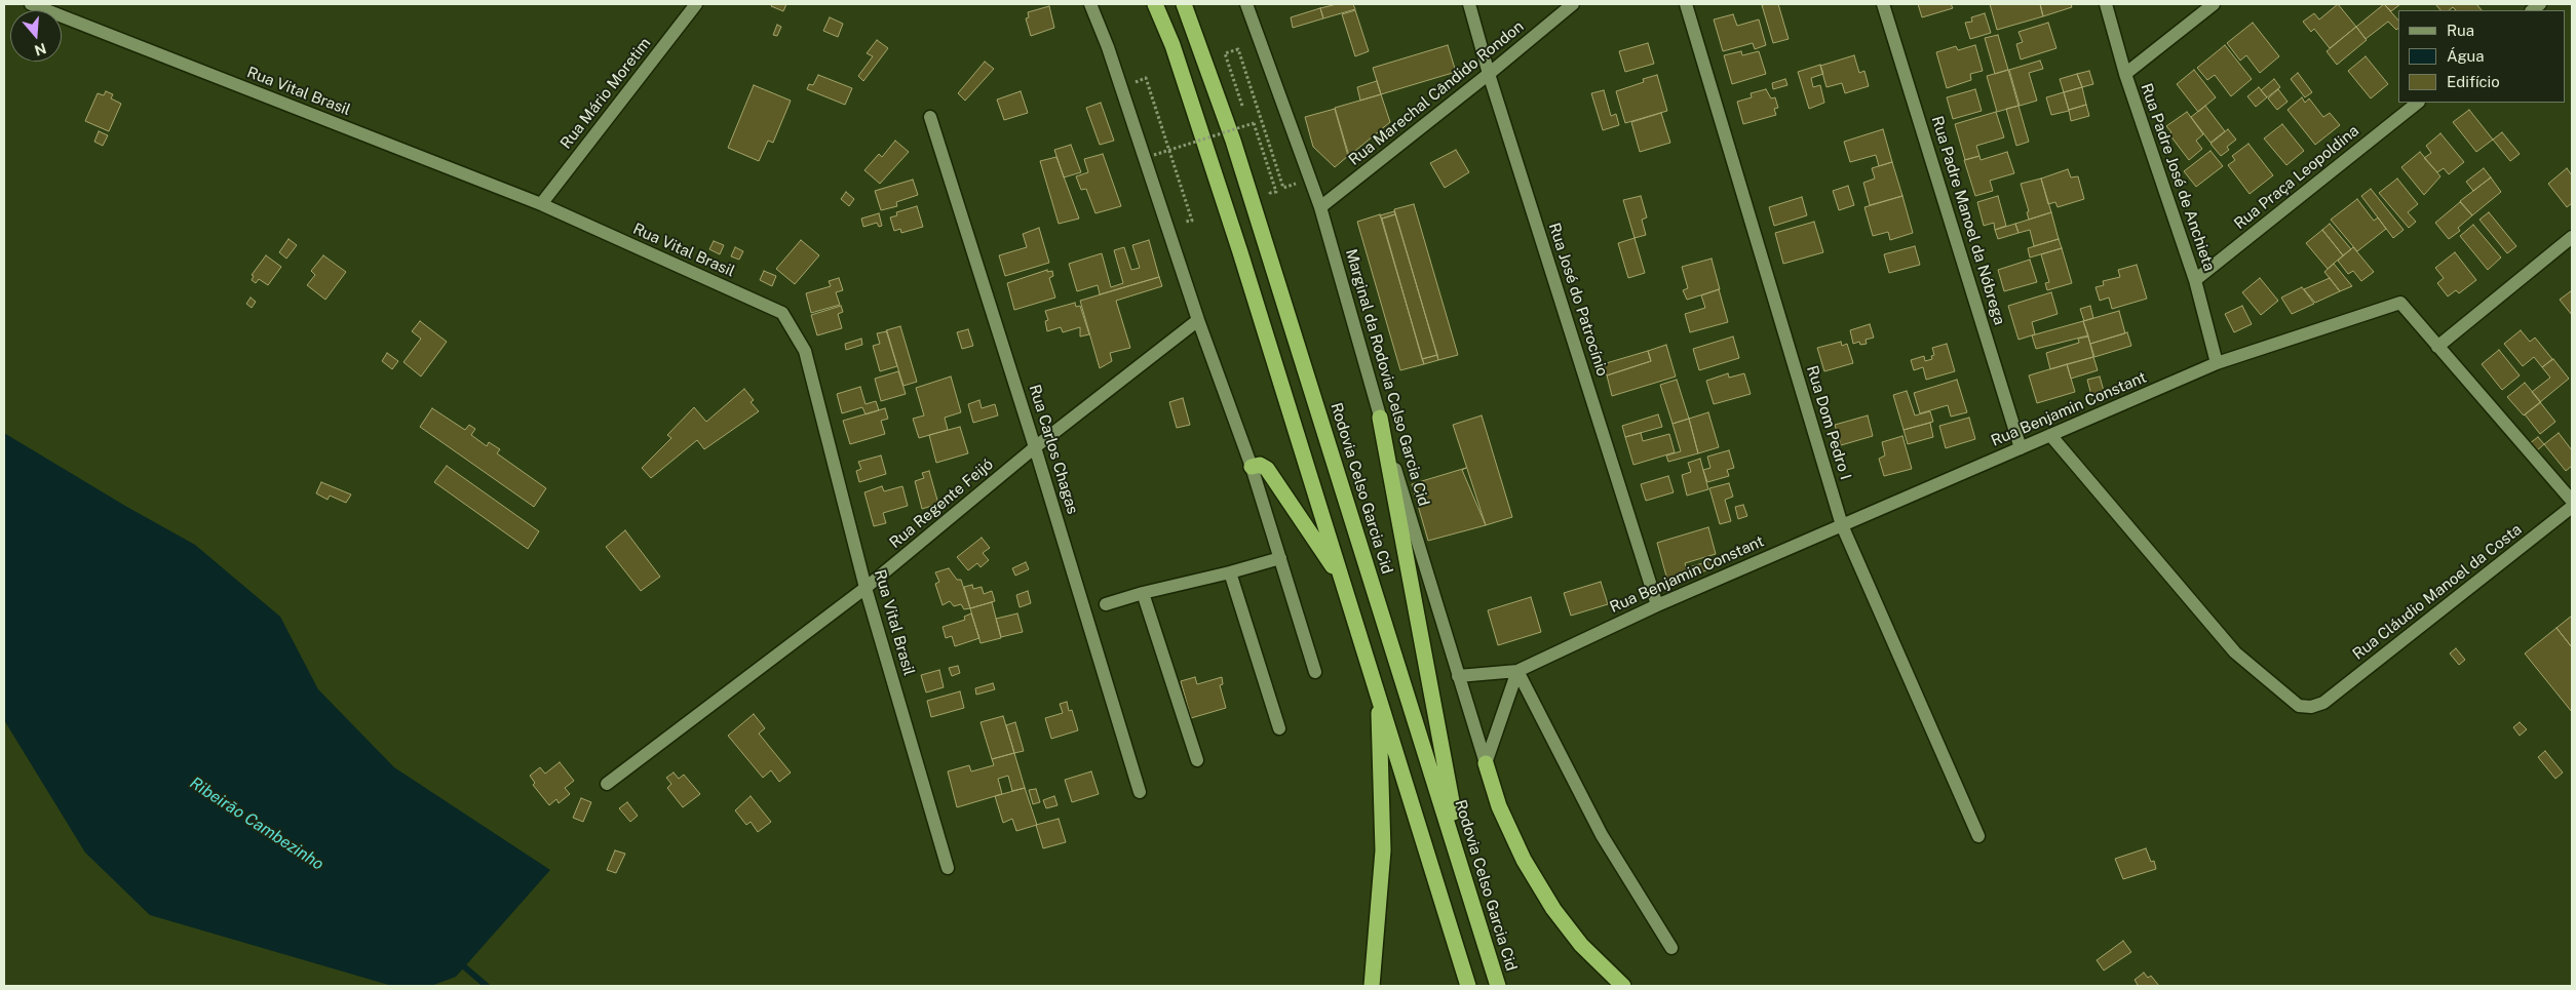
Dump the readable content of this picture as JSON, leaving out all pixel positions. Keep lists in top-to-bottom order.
{
  "streets": {
    "highway": ["Rodovia Celso Garcia Cid"],
    "street": [
      "Rua Vital Brasil",
      "Rua Mário Moretim",
      "Rua Marechal Cândido Rondon",
      "Rua Padre José de Anchieta",
      "Rua Praça Leopoldina",
      "Rua Padre Manoel da Nóbrega",
      "Rua José do Patrocínio",
      "Marginal da Rodovia Celso Garcia Cid",
      "Rua Benjamin Constant",
      "Rua Dom Pedro I",
      "Rua Carlos Chagas",
      "Rua Regente Feijó",
      "Rua Cláudio Manoel da Costa"
    ]
  },
  "crossings": [
    ["Rua Vital Brasil", "Rua Mário Moretim"],
    ["Rua Vital Brasil", "Rua Regente Feijó"],
    ["Rua Marechal Cândido Rondon", "Rua José do Patrocínio"],
    ["Rua Marechal Cândido Rondon", "Marginal da Rodovia Celso Garcia Cid"],
    ["Rua Padre José de Anchieta", "Rua Praça Leopoldina"],
    ["Rua Padre José de Anchieta", "Rua Benjamin Constant"],
    ["Rua Padre Manoel da Nóbrega", "Rua Benjamin Constant"],
    ["Rua José do Patrocínio", "Rua Benjamin Constant"],
    ["Marginal da Rodovia Celso Garcia Cid", "Rua Benjamin Constant"],
    ["Rua Benjamin Constant", "Rua Dom Pedro I"],
    ["Rua Benjamin Constant", "Rua Cláudio Manoel da Costa"],
    ["Rua Carlos Chagas", "Rua Regente Feijó"]
  ],
  "water": ["Ribeirão Cambezinho"],
  "legend": ["Rua", "Água", "Edifício"],
  "north": "bottom"
}
